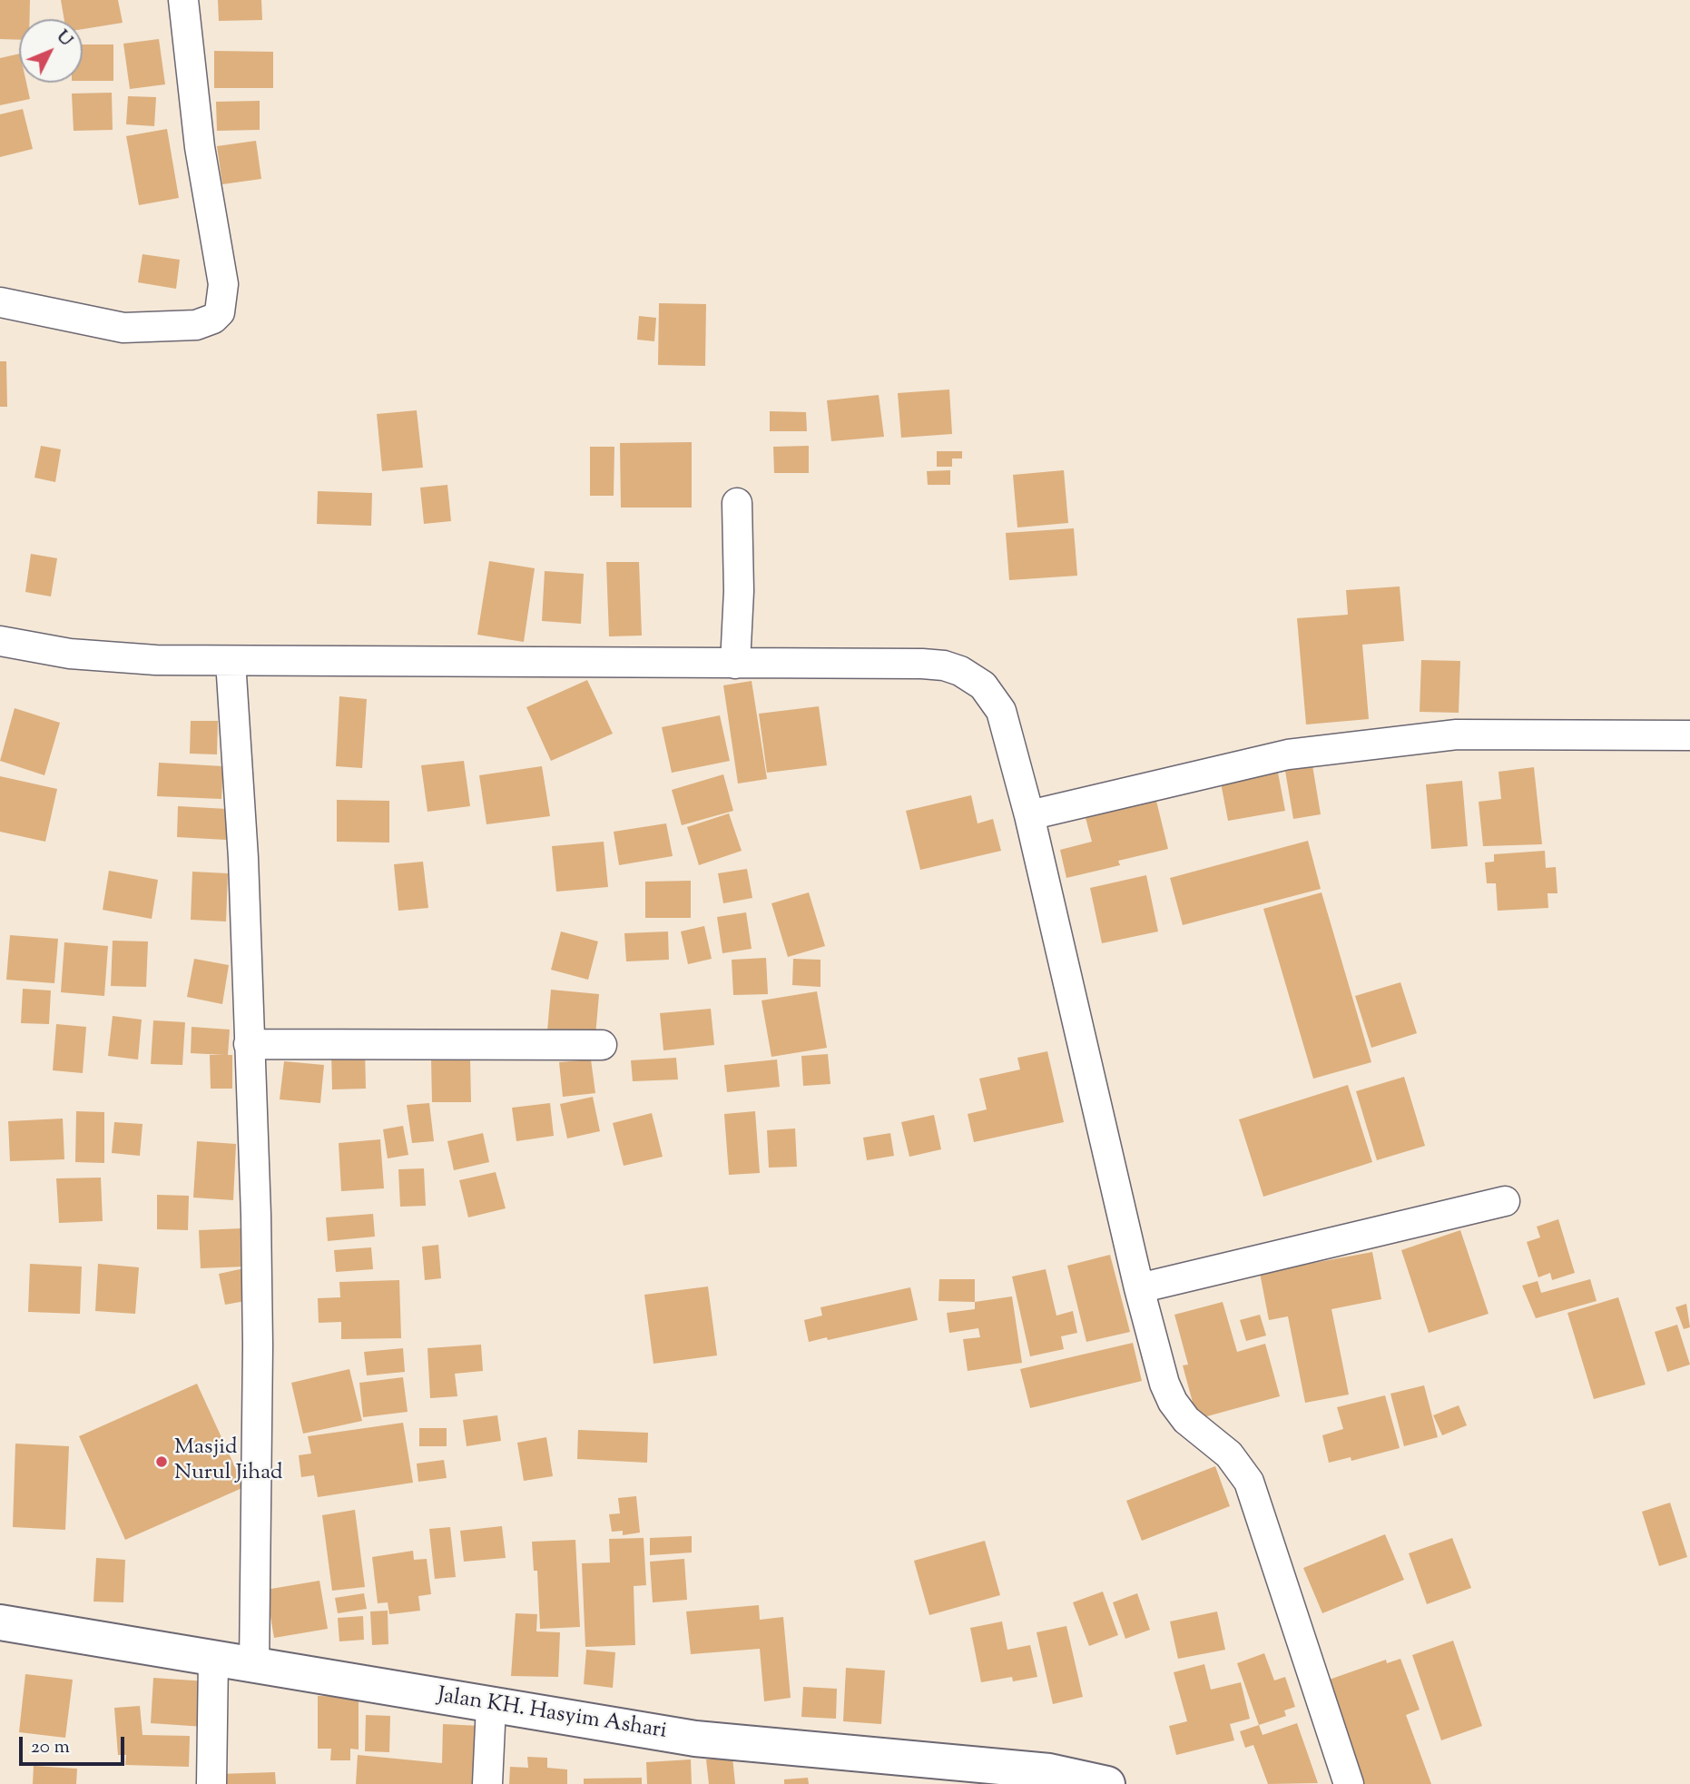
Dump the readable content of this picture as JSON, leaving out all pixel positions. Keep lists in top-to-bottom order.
{
  "streets": {
    "street": ["Jalan KH. Hasyim Ashari"]
  },
  "places": ["Masjid Nurul Jihad"],
  "scale_bar": "20 m",
  "north": "top right"
}
